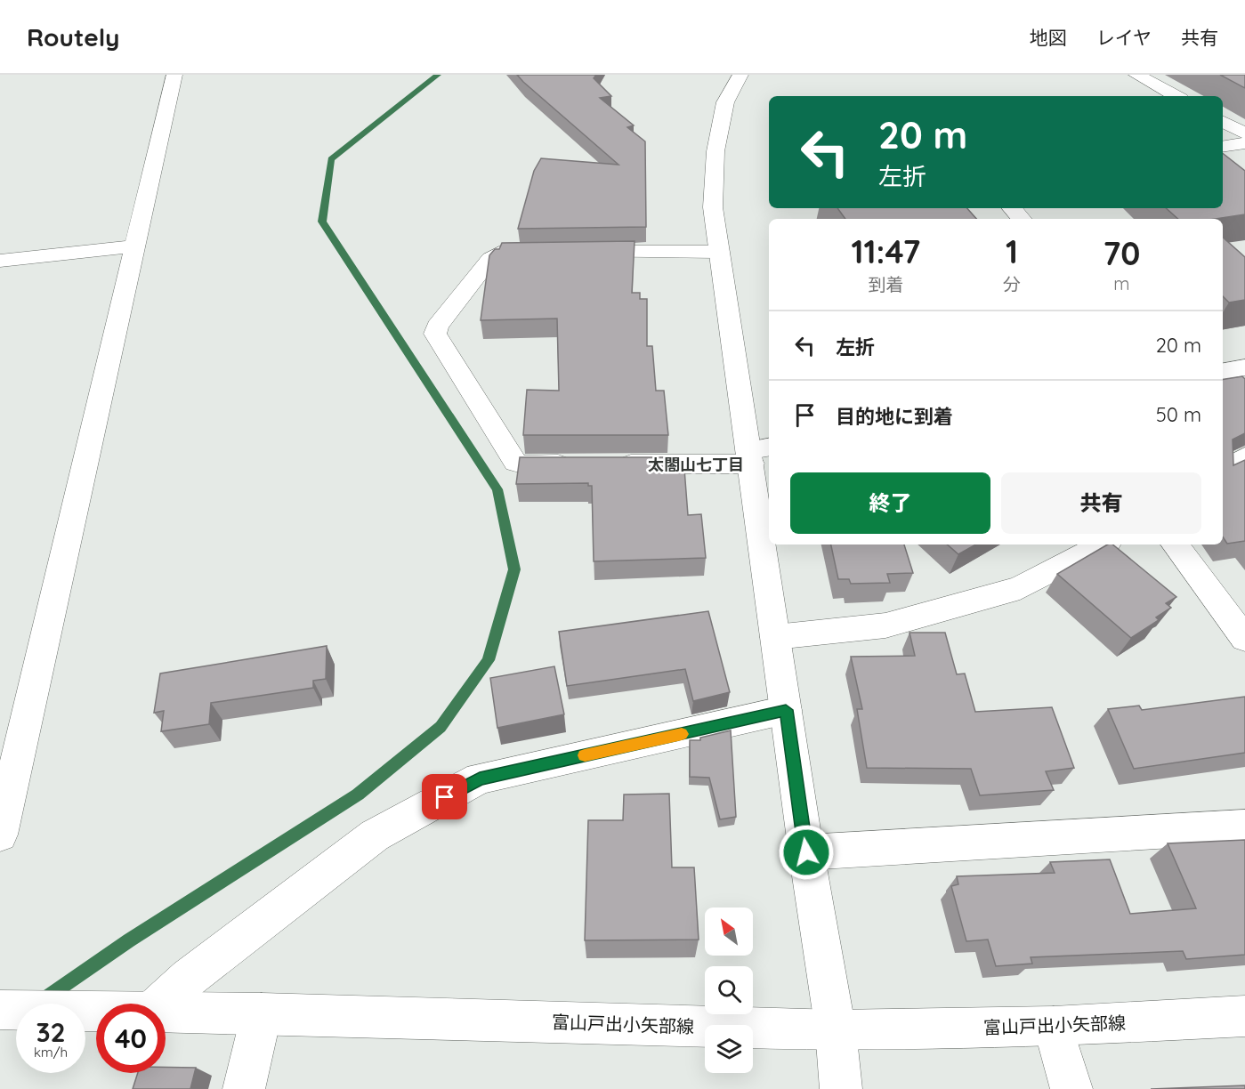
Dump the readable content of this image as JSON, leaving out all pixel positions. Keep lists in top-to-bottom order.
{
  "streets": {
    "street": ["富山戸出小矢部線"]
  },
  "districts": ["太閤山七丁目"],
  "north": "top left",
  "page": {
    "header": "Routely",
    "nav": ["地図", "レイヤ", "共有"],
    "turn": ["20 m", "左折"],
    "eta": [
      "11:47",
      "到着",
      "1",
      "分",
      "70",
      "m"
    ],
    "list": [
      {
        "name": "左折",
        "value": "20 m"
      },
      {
        "name": "目的地に到着",
        "value": "50 m"
      }
    ],
    "buttons": ["終了", "共有"],
    "speed": "32 km/h",
    "limit": "40"
  }
}
